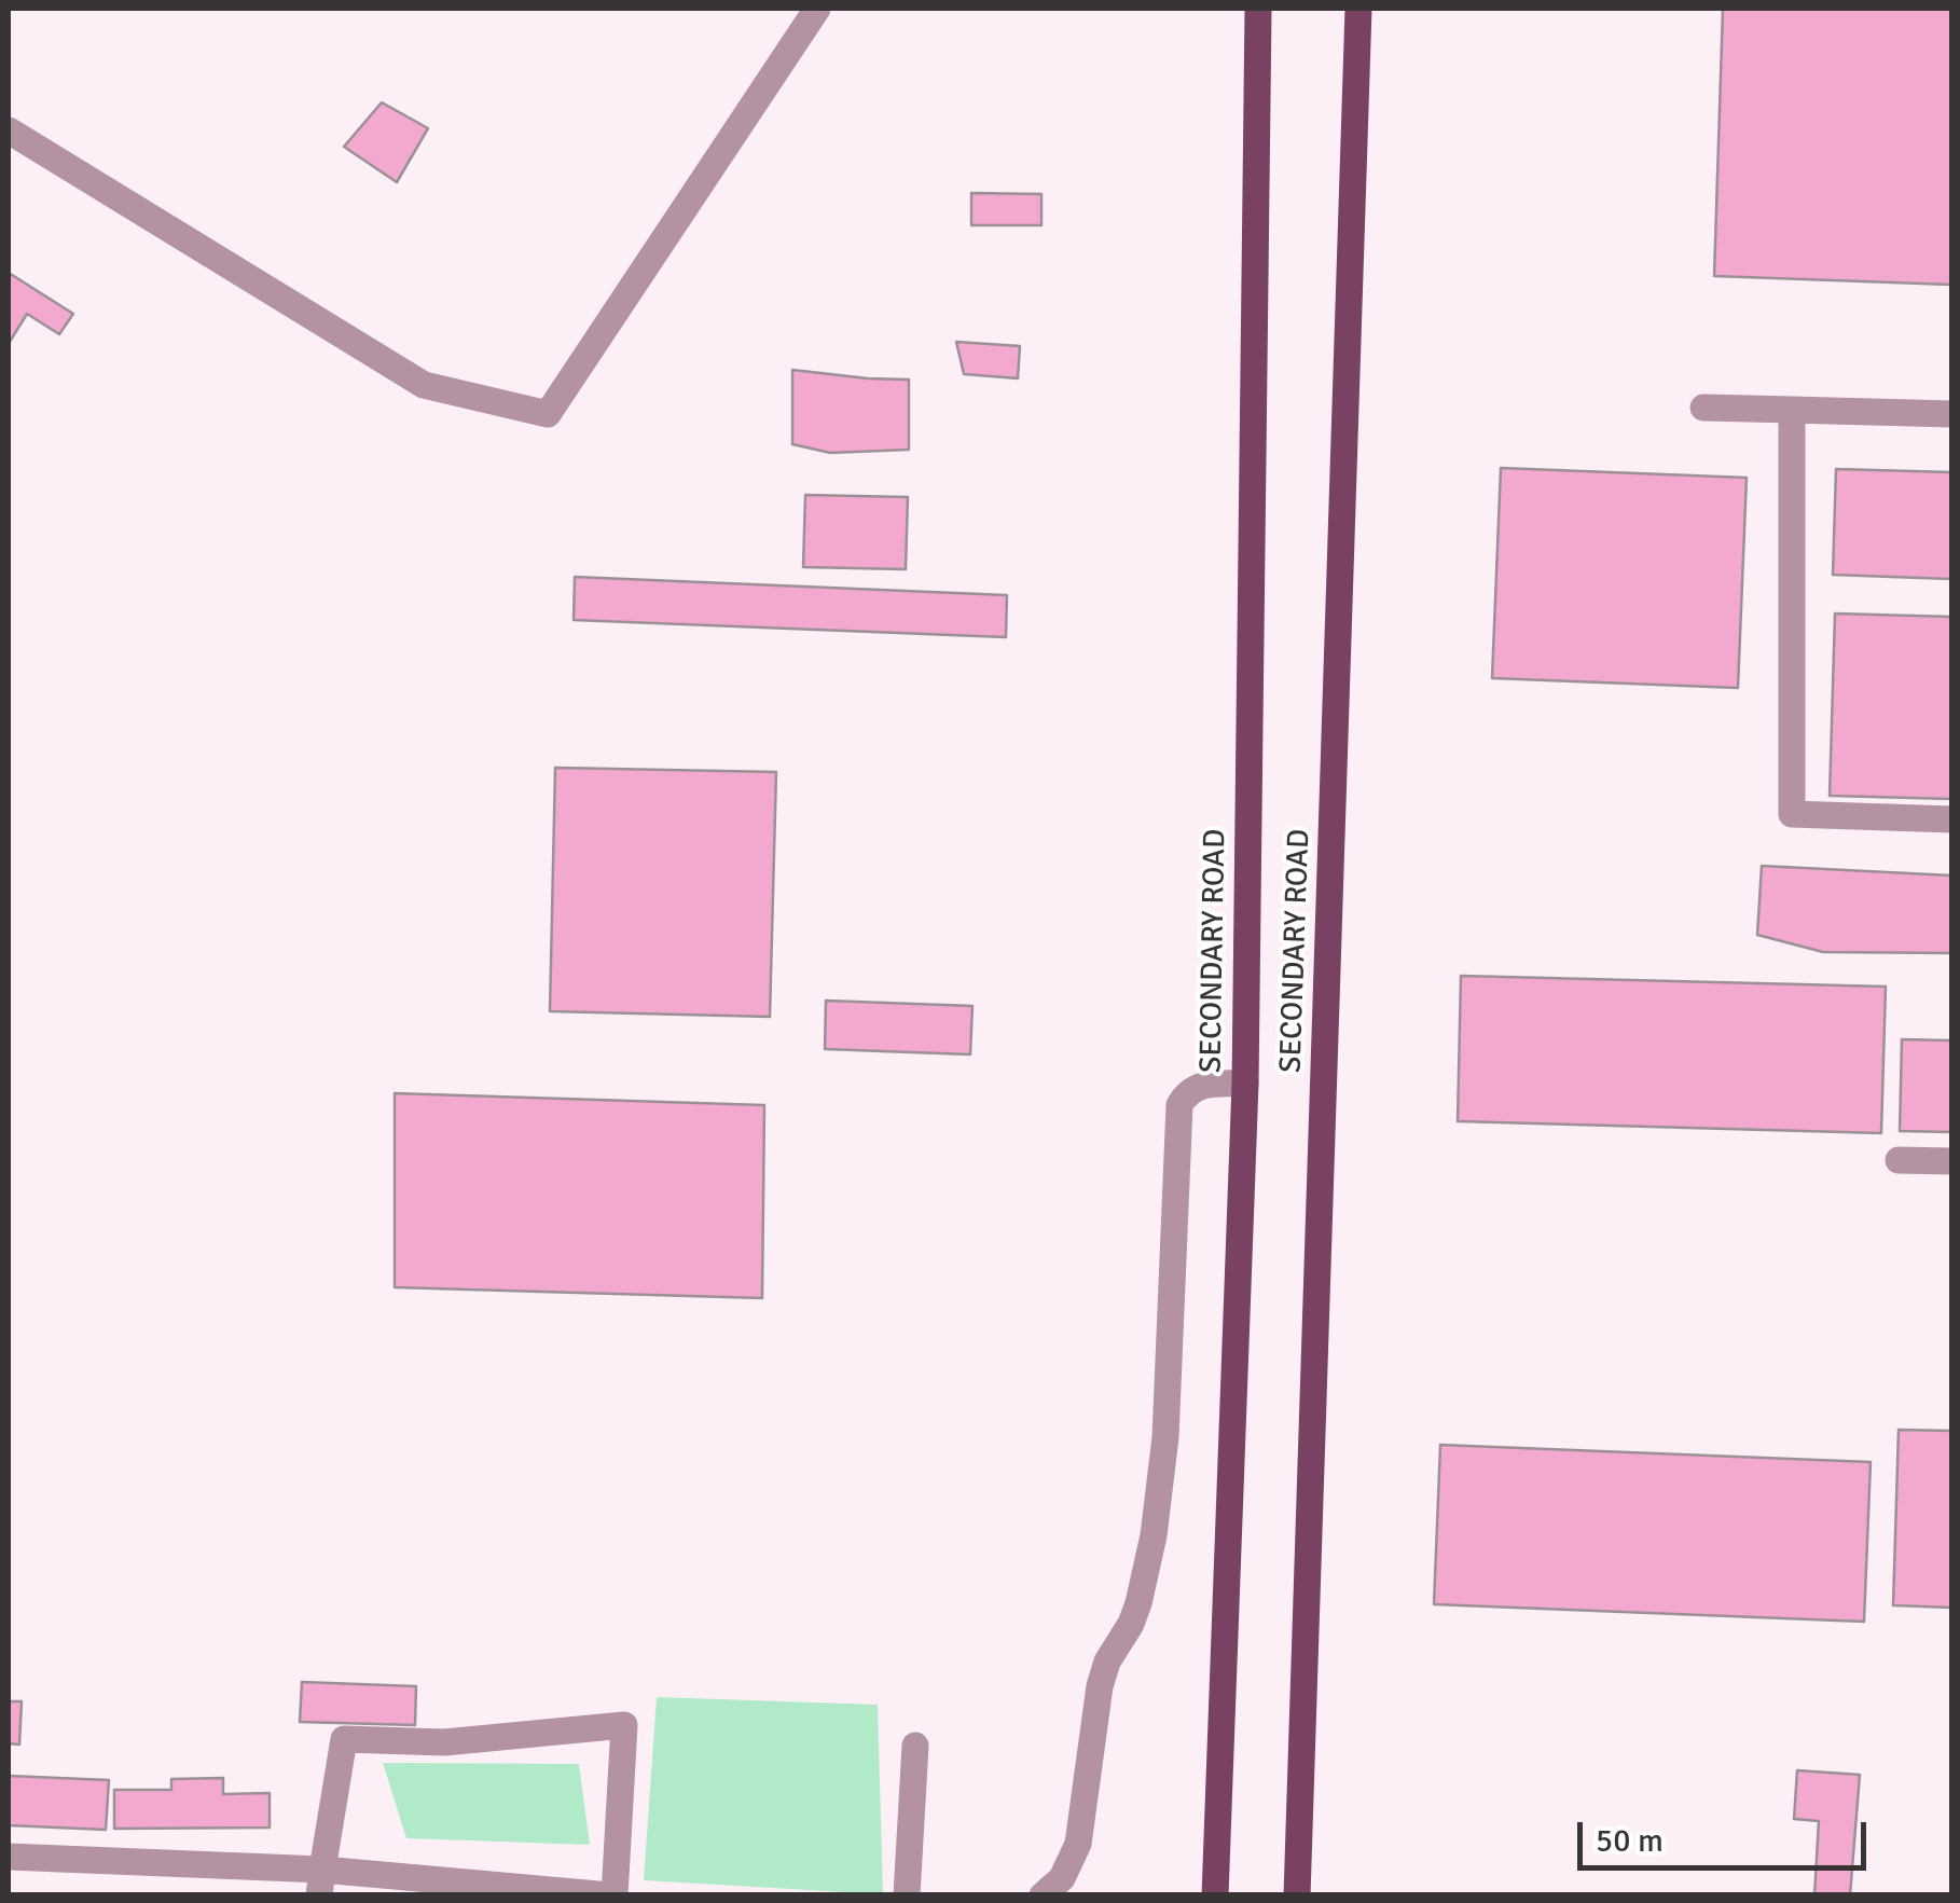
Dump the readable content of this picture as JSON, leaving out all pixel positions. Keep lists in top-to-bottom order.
{
  "streets": {
    "main road": ["SECONDARY ROAD"]
  },
  "scale_bar": "50 m"
}
